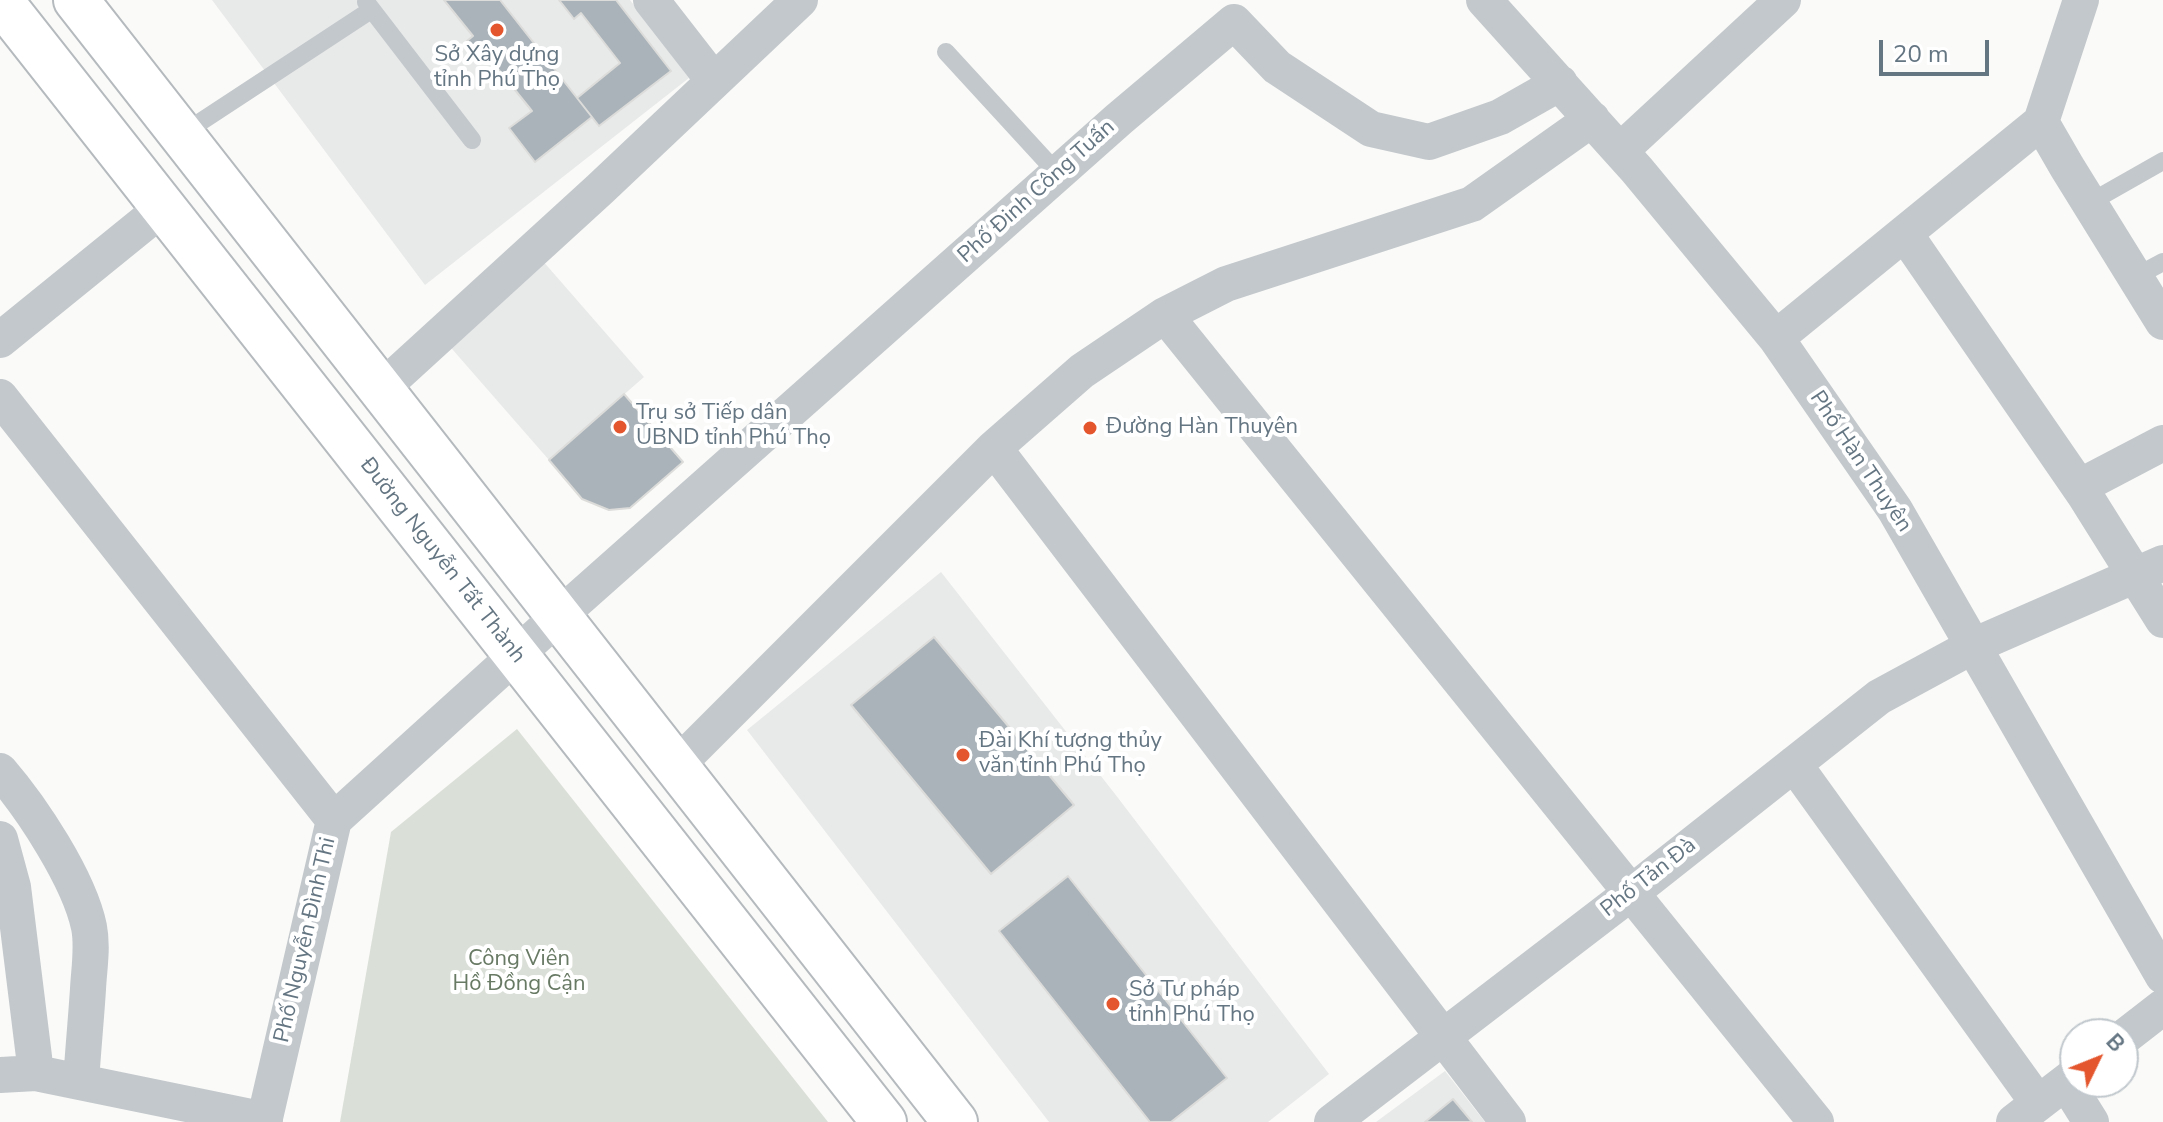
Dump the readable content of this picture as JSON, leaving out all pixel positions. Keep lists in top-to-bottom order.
{
  "streets": {
    "main road": ["Đường Nguyễn Tất Thành"],
    "street": [
      "Phố Đinh Công Tuấn",
      "Phố Hàn Thuyên",
      "Phố Tản Đà",
      "Phố Nguyễn Đình Thi"
    ]
  },
  "crossings": [
    ["Phố Đinh Công Tuấn", "Phố Hàn Thuyên"],
    ["Phố Đinh Công Tuấn", "Phố Nguyễn Đình Thi"],
    ["Phố Hàn Thuyên", "Phố Tản Đà"],
    ["Đường Nguyễn Tất Thành", "Phố Nguyễn Đình Thi"]
  ],
  "parks": ["Công Viên Hồ Đồng Cận"],
  "places": [
    "Sở Xây dựng tỉnh Phú Thọ",
    "Trụ sở Tiếp dân UBND tỉnh Phú Thọ",
    "Đường Hàn Thuyên",
    "Đài Khí tượng thủy văn tỉnh Phú Thọ",
    "Sở Tư pháp tỉnh Phú Thọ"
  ],
  "scale_bar": "20 m",
  "north": "top right"
}
